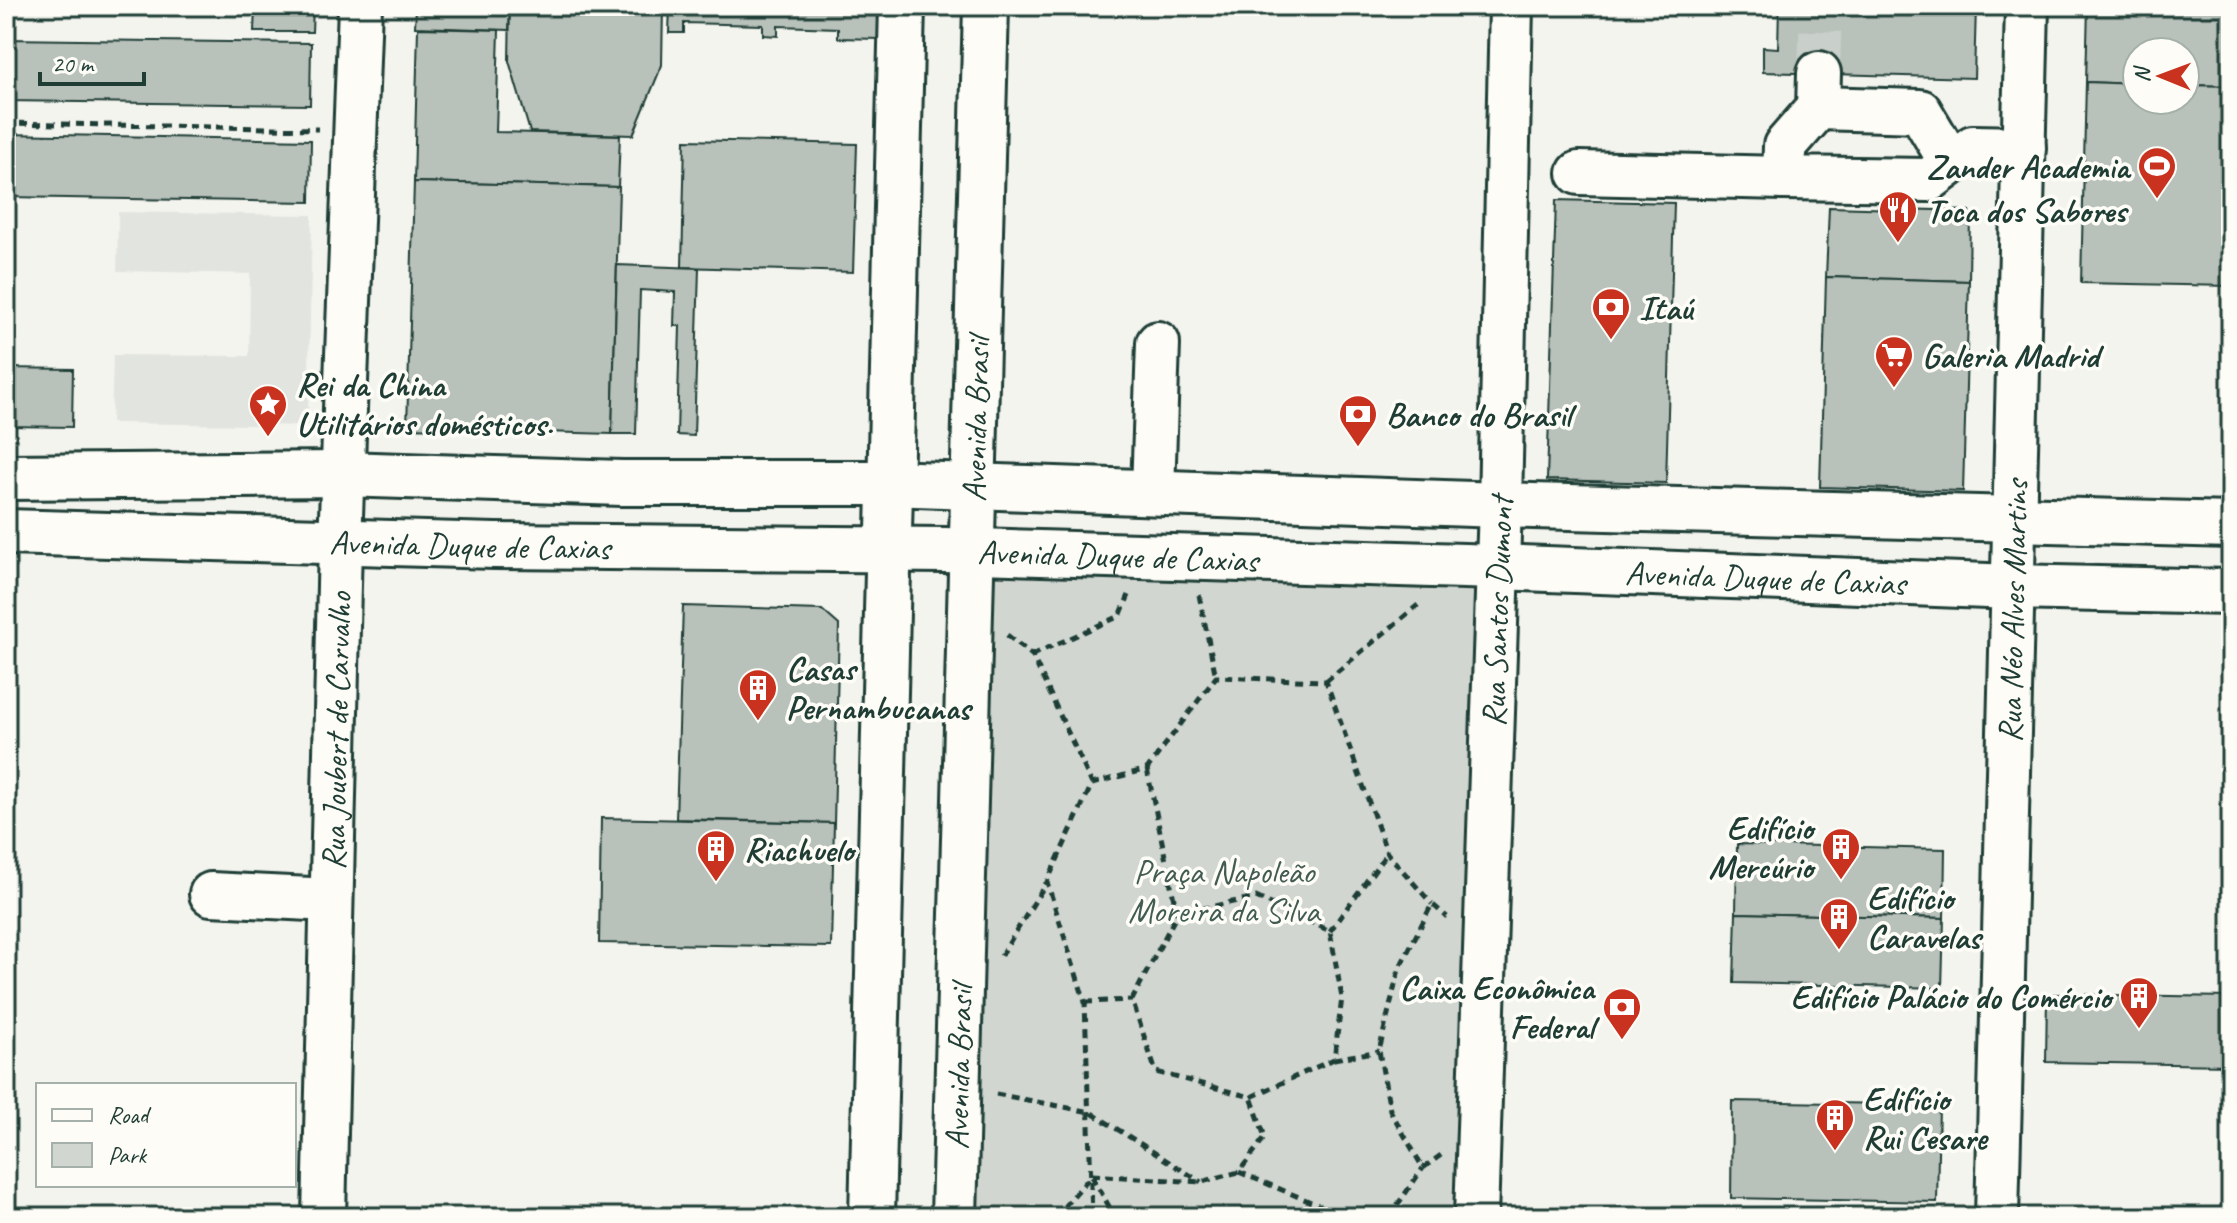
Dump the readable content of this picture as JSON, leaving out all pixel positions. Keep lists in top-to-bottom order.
{
  "streets": {
    "main road": ["Avenida Brasil", "Avenida Duque de Caxias"],
    "street": ["Rua Néo Alves Martins", "Rua Santos Dumont", "Rua Joubert de Carvalho"]
  },
  "crossings": [
    ["Avenida Brasil", "Avenida Duque de Caxias"],
    ["Avenida Duque de Caxias", "Rua Néo Alves Martins"],
    ["Avenida Duque de Caxias", "Rua Santos Dumont"],
    ["Avenida Duque de Caxias", "Rua Joubert de Carvalho"]
  ],
  "parks": ["Praça Napoleão Moreira da Silva"],
  "places": {
    "sports": ["Zander Academia"],
    "restaurant": ["Toca dos Sabores"],
    "bank": ["Itaú", "Banco do Brasil", "Caixa Econômica Federal"],
    "supermarket": ["Galeria Madrid"],
    "place": ["Rei da China Utilitários domésticos."],
    "building": [
      "Casas Pernambucanas",
      "Edifício Mercúrio",
      "Riachuelo",
      "Edifício Caravelas",
      "Edifício Palácio do Comércio",
      "Edifício Rui Cesare"
    ]
  },
  "legend": ["Road", "Park"],
  "scale_bar": "20 m",
  "north": "left"
}
